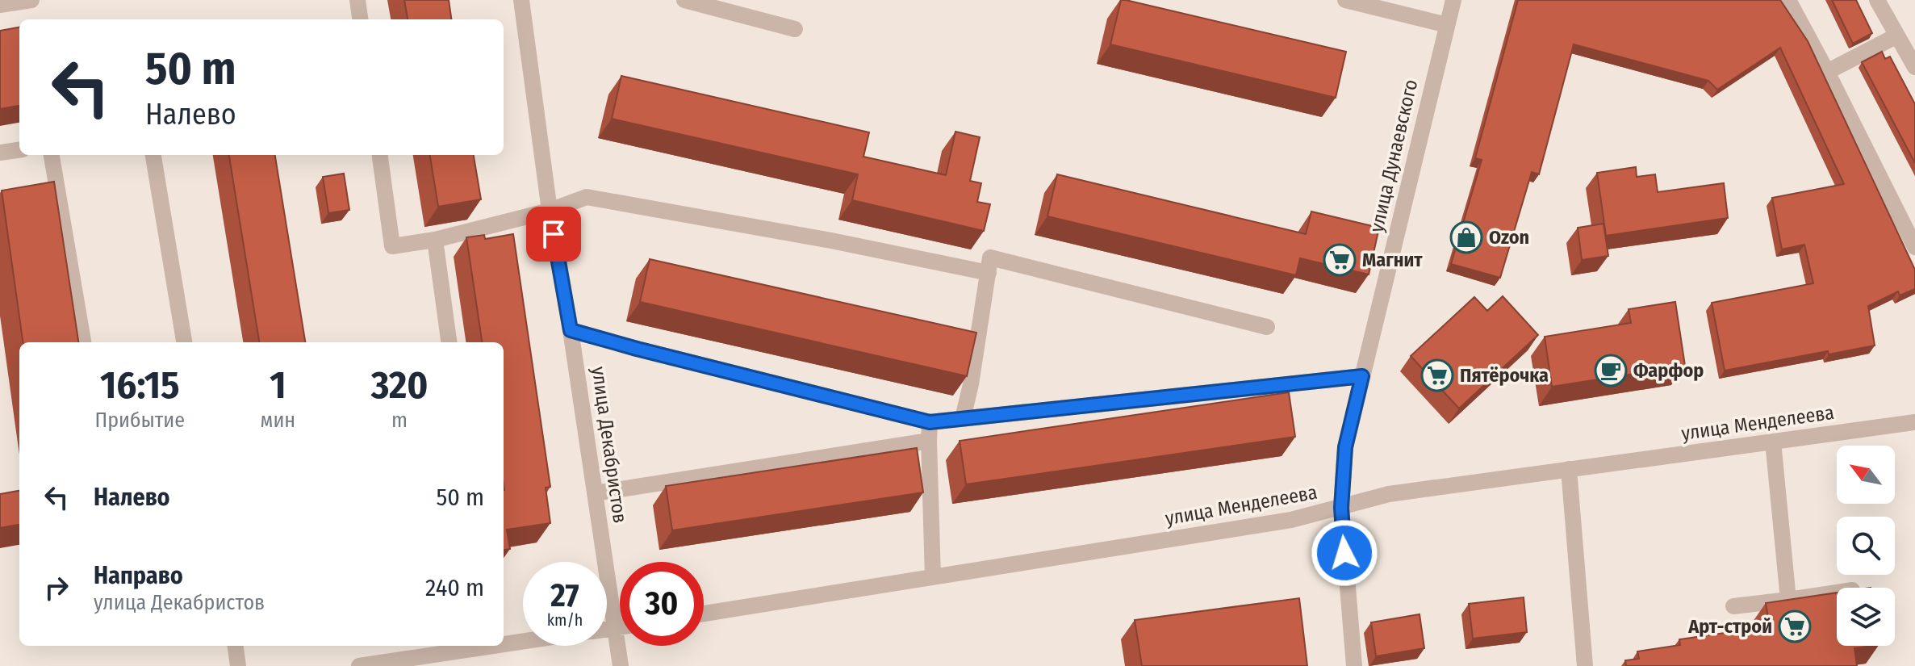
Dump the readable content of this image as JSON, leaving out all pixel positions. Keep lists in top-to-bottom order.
{
  "streets": {
    "street": ["улица Дунаевского", "улица Менделеева", "улица Декабристов"]
  },
  "crossings": [
    ["улица Дунаевского", "улица Менделеева"]
  ],
  "places": {
    "shop": ["Ozon"],
    "supermarket": ["Магнит", "Пятёрочка", "Арт-строй"],
    "cafe": ["Фарфор"]
  },
  "north": "top left",
  "page": {
    "turn": ["50 m", "Налево"],
    "eta": [
      "16:15",
      "Прибытие",
      "1",
      "мин",
      "320",
      "m"
    ],
    "list": [
      {
        "name": "Налево",
        "value": "50 m"
      },
      {
        "name": "Направо",
        "note": "улица Декабристов",
        "value": "240 m"
      }
    ],
    "speed": "27 km/h",
    "limit": "30"
  }
}
